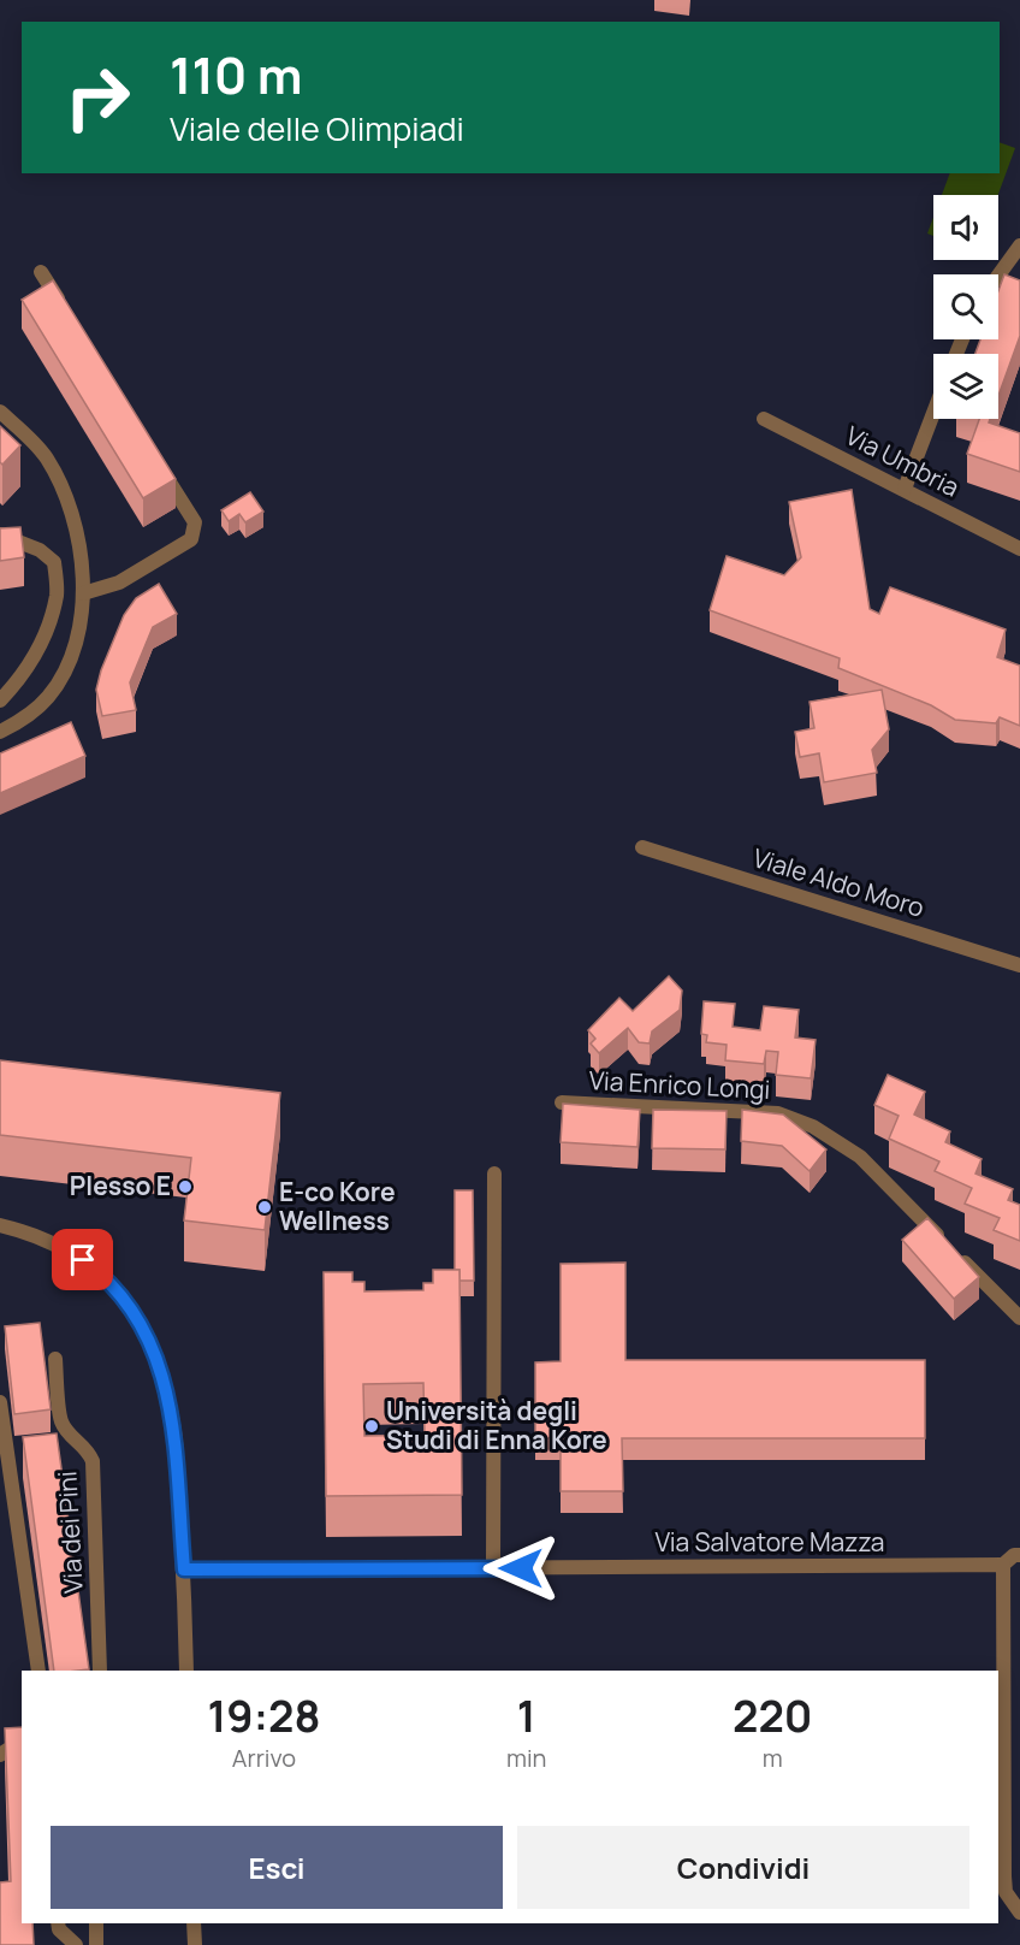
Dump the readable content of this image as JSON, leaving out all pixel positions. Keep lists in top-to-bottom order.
{
  "streets": {
    "street": [
      "Via Umbria",
      "Viale Aldo Moro",
      "Via Enrico Longi",
      "Via dei Pini",
      "Via Salvatore Mazza"
    ]
  },
  "places": ["Plesso E", "E-co Kore Wellness", "Università degli Studi di Enna Kore"],
  "page": {
    "turn": ["110 m", "Viale delle Olimpiadi"],
    "eta": [
      "19:28",
      "Arrivo",
      "1",
      "min",
      "220",
      "m"
    ],
    "buttons": ["Esci", "Condividi"]
  }
}
